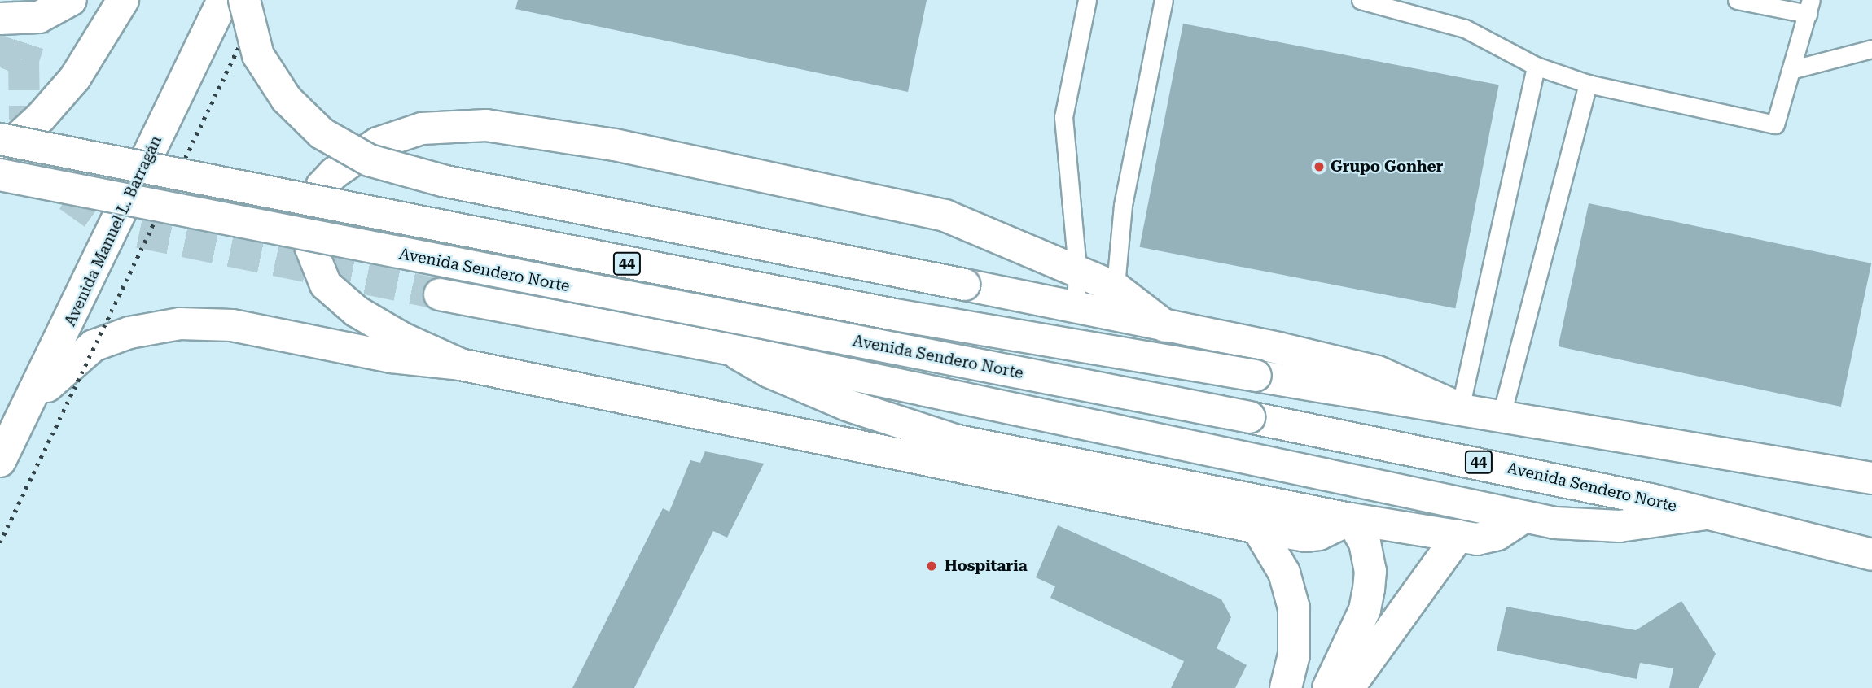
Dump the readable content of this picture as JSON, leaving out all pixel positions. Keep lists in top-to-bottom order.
{
  "streets": {
    "main road": ["Avenida Manuel L. Barragán", "44", "Avenida Sendero Norte"]
  },
  "places": ["Grupo Gonher", "Hospitaria"]
}
